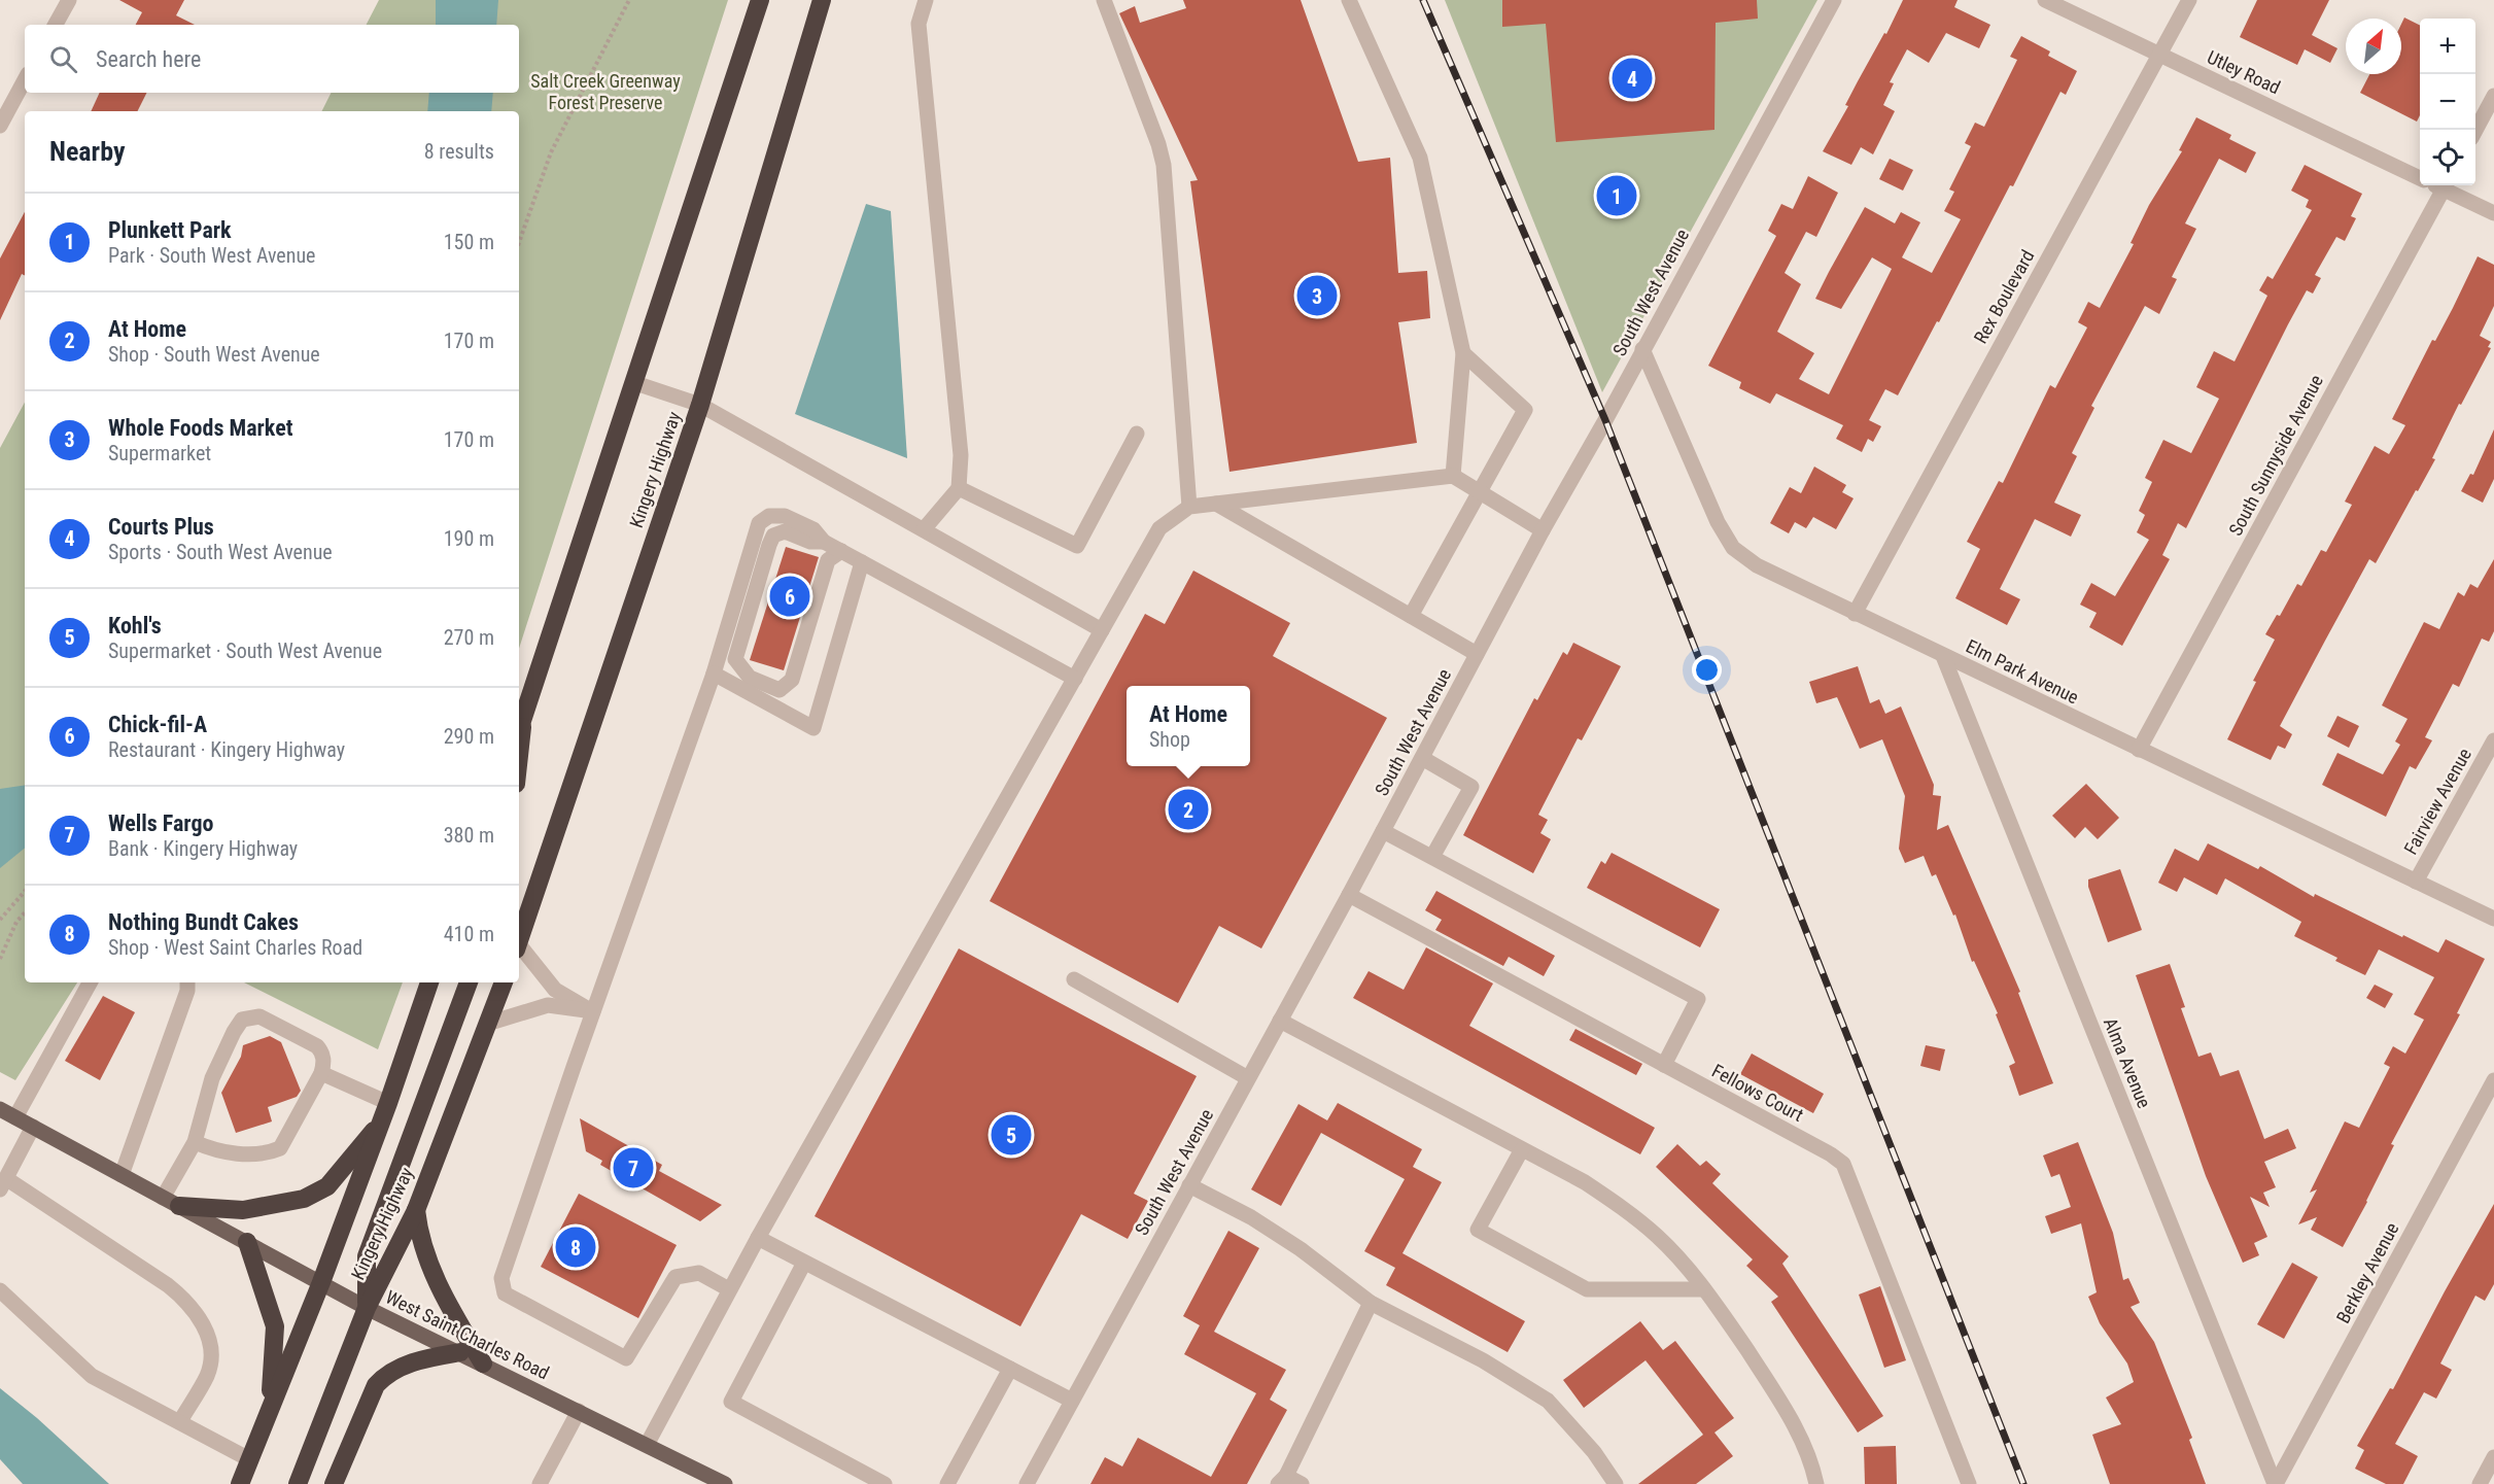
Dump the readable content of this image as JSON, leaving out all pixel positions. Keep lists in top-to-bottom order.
{
  "streets": {
    "highway": ["Kingery Highway"],
    "main road": ["West Saint Charles Road"],
    "street": [
      "Utley Road",
      "South West Avenue",
      "Rex Boulevard",
      "South Sunnyside Avenue",
      "Elm Park Avenue",
      "Fairview Avenue",
      "Alma Avenue",
      "Fellows Court",
      "Berkley Avenue"
    ]
  },
  "crossings": [
    ["Utley Road", "Rex Boulevard"],
    ["South West Avenue", "Elm Park Avenue"],
    ["South West Avenue", "Fellows Court"],
    ["Rex Boulevard", "Elm Park Avenue"],
    ["South Sunnyside Avenue", "Elm Park Avenue"],
    ["Kingery Highway", "West Saint Charles Road"],
    ["Elm Park Avenue", "Fairview Avenue"],
    ["Elm Park Avenue", "Alma Avenue"],
    ["Alma Avenue", "Berkley Avenue"]
  ],
  "parks": ["Salt Creek Greenway Forest Preserve"],
  "north": "top right",
  "page": {
    "map_buttons": ["+", "−"],
    "search": "Search here",
    "pins": [
      "4",
      "1",
      "3",
      "6",
      "2",
      "5",
      "7",
      "8"
    ],
    "heading": ["Nearby", "8 results"],
    "list": [
      {
        "mark": "1",
        "name": "Plunkett Park",
        "note": "Park · South West Avenue",
        "value": "150 m"
      },
      {
        "mark": "2",
        "name": "At Home",
        "note": "Shop · South West Avenue",
        "value": "170 m"
      },
      {
        "mark": "3",
        "name": "Whole Foods Market",
        "note": "Supermarket",
        "value": "170 m"
      },
      {
        "mark": "4",
        "name": "Courts Plus",
        "note": "Sports · South West Avenue",
        "value": "190 m"
      },
      {
        "mark": "5",
        "name": "Kohl's",
        "note": "Supermarket · South West Avenue",
        "value": "270 m"
      },
      {
        "mark": "6",
        "name": "Chick-fil-A",
        "note": "Restaurant · Kingery Highway",
        "value": "290 m"
      },
      {
        "mark": "7",
        "name": "Wells Fargo",
        "note": "Bank · Kingery Highway",
        "value": "380 m"
      },
      {
        "mark": "8",
        "name": "Nothing Bundt Cakes",
        "note": "Shop · West Saint Charles Road",
        "value": "410 m"
      }
    ],
    "popup": ["At Home", "Shop"]
  }
}
